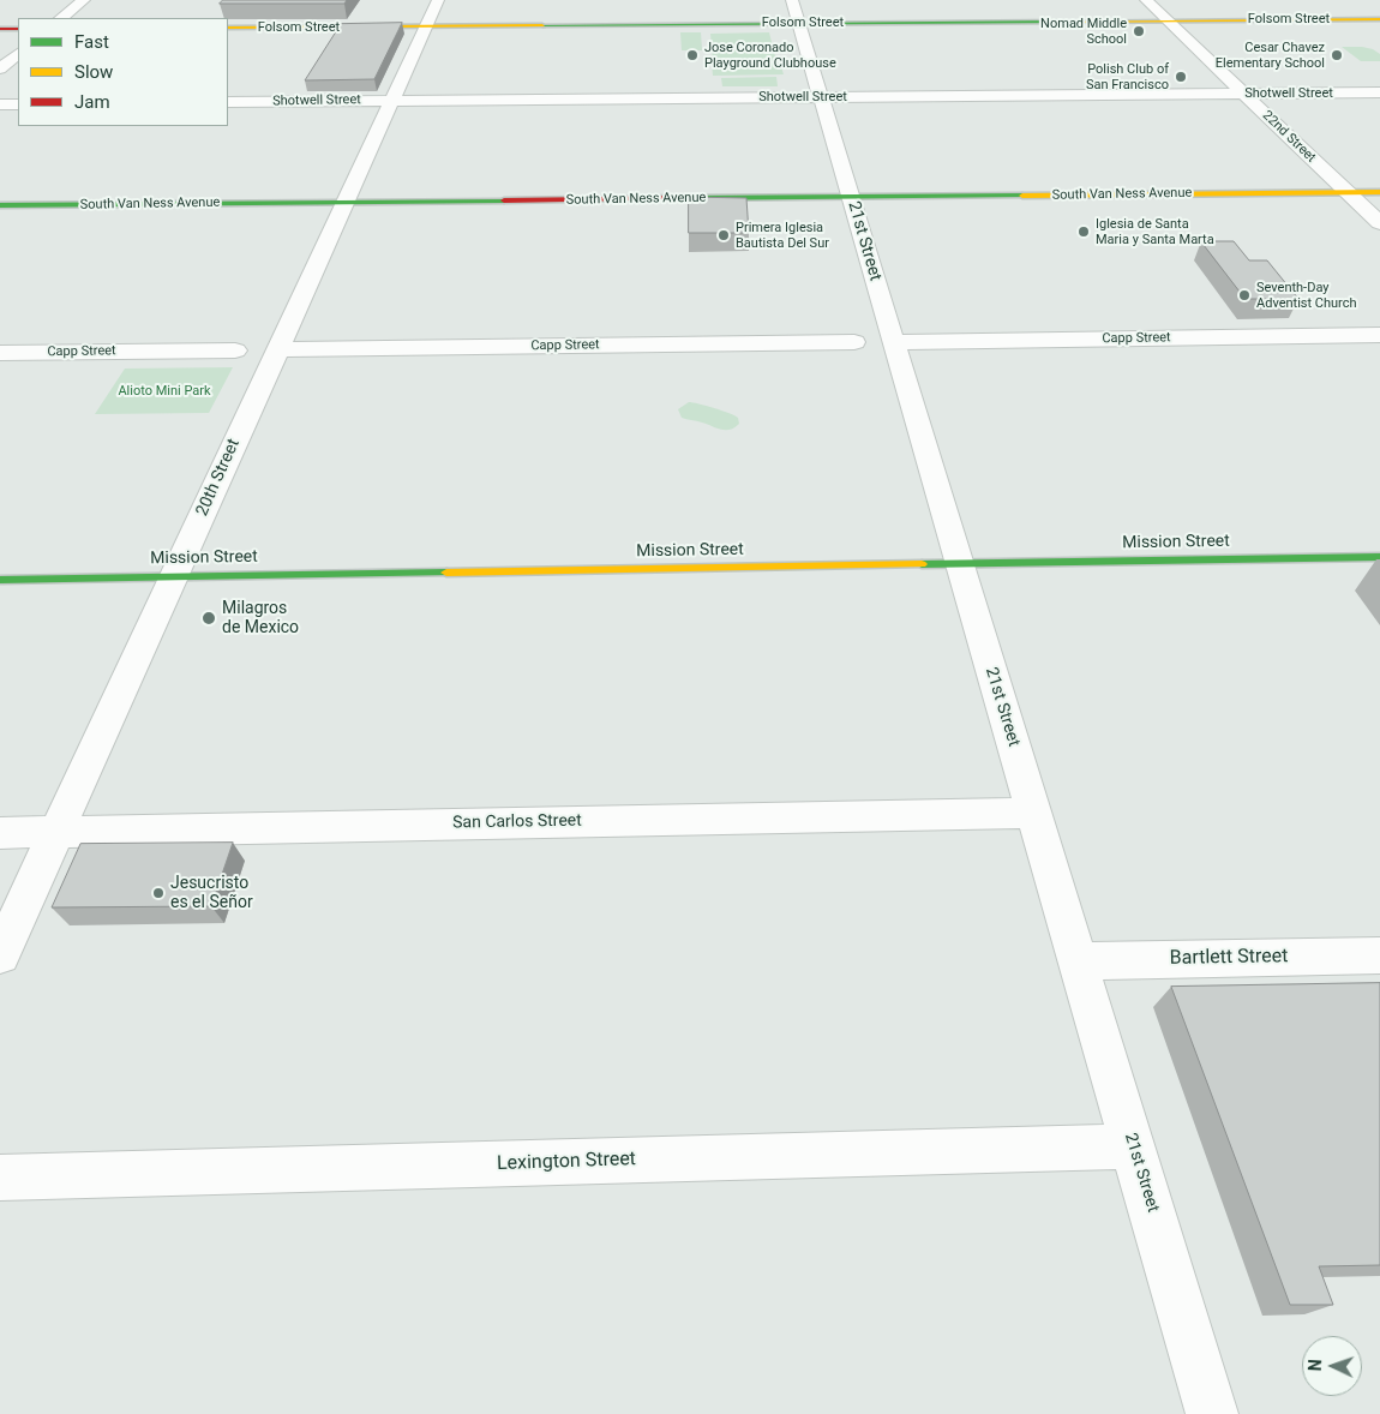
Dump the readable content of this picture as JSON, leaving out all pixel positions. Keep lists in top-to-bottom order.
{
  "streets": {
    "main road": ["Folsom Street", "South Van Ness Avenue", "Mission Street"],
    "street": [
      "Shotwell Street",
      "22nd Street",
      "21st Street",
      "Capp Street",
      "20th Street",
      "San Carlos Street",
      "Bartlett Street",
      "Lexington Street"
    ]
  },
  "crossings": [
    ["Folsom Street", "22nd Street"],
    ["Folsom Street", "21st Street"],
    ["Folsom Street", "20th Street"],
    ["Shotwell Street", "22nd Street"],
    ["Shotwell Street", "21st Street"],
    ["Shotwell Street", "20th Street"],
    ["22nd Street", "South Van Ness Avenue"],
    ["South Van Ness Avenue", "21st Street"],
    ["South Van Ness Avenue", "20th Street"],
    ["21st Street", "Capp Street"],
    ["21st Street", "Mission Street"],
    ["21st Street", "San Carlos Street"],
    ["21st Street", "Bartlett Street"],
    ["21st Street", "Lexington Street"],
    ["Capp Street", "20th Street"],
    ["20th Street", "Mission Street"],
    ["20th Street", "San Carlos Street"]
  ],
  "parks": ["Alioto Mini Park"],
  "places": [
    "Nomad Middle School",
    "Jose Coronado Playground Clubhouse",
    "Cesar Chavez Elementary School",
    "Polish Club of San Francisco",
    "Iglesia de Santa Maria y Santa Marta",
    "Primera Iglesia Bautista Del Sur",
    "Seventh-Day Adventist Church",
    "Milagros de Mexico",
    "Jesucristo es el Señor"
  ],
  "legend": ["Fast", "Slow", "Jam"],
  "north": "left"
}
